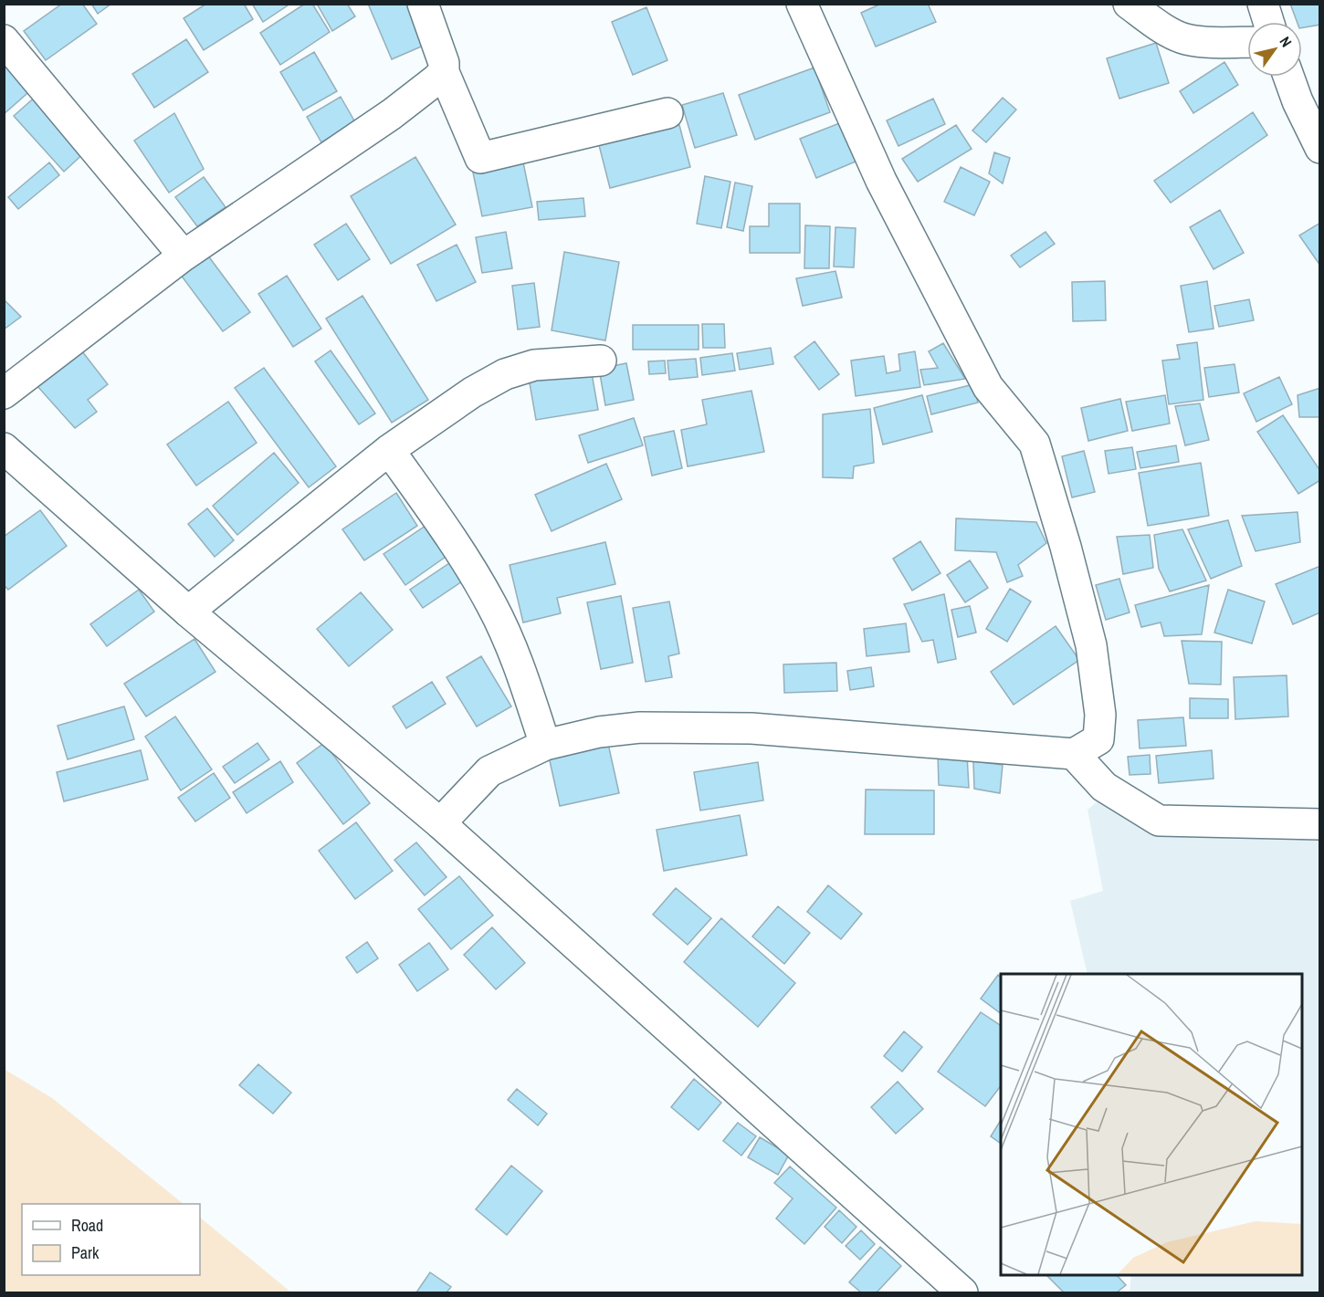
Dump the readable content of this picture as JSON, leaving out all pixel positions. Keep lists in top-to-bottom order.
{
  "legend": ["Road", "Park"],
  "north": "top right"
}
